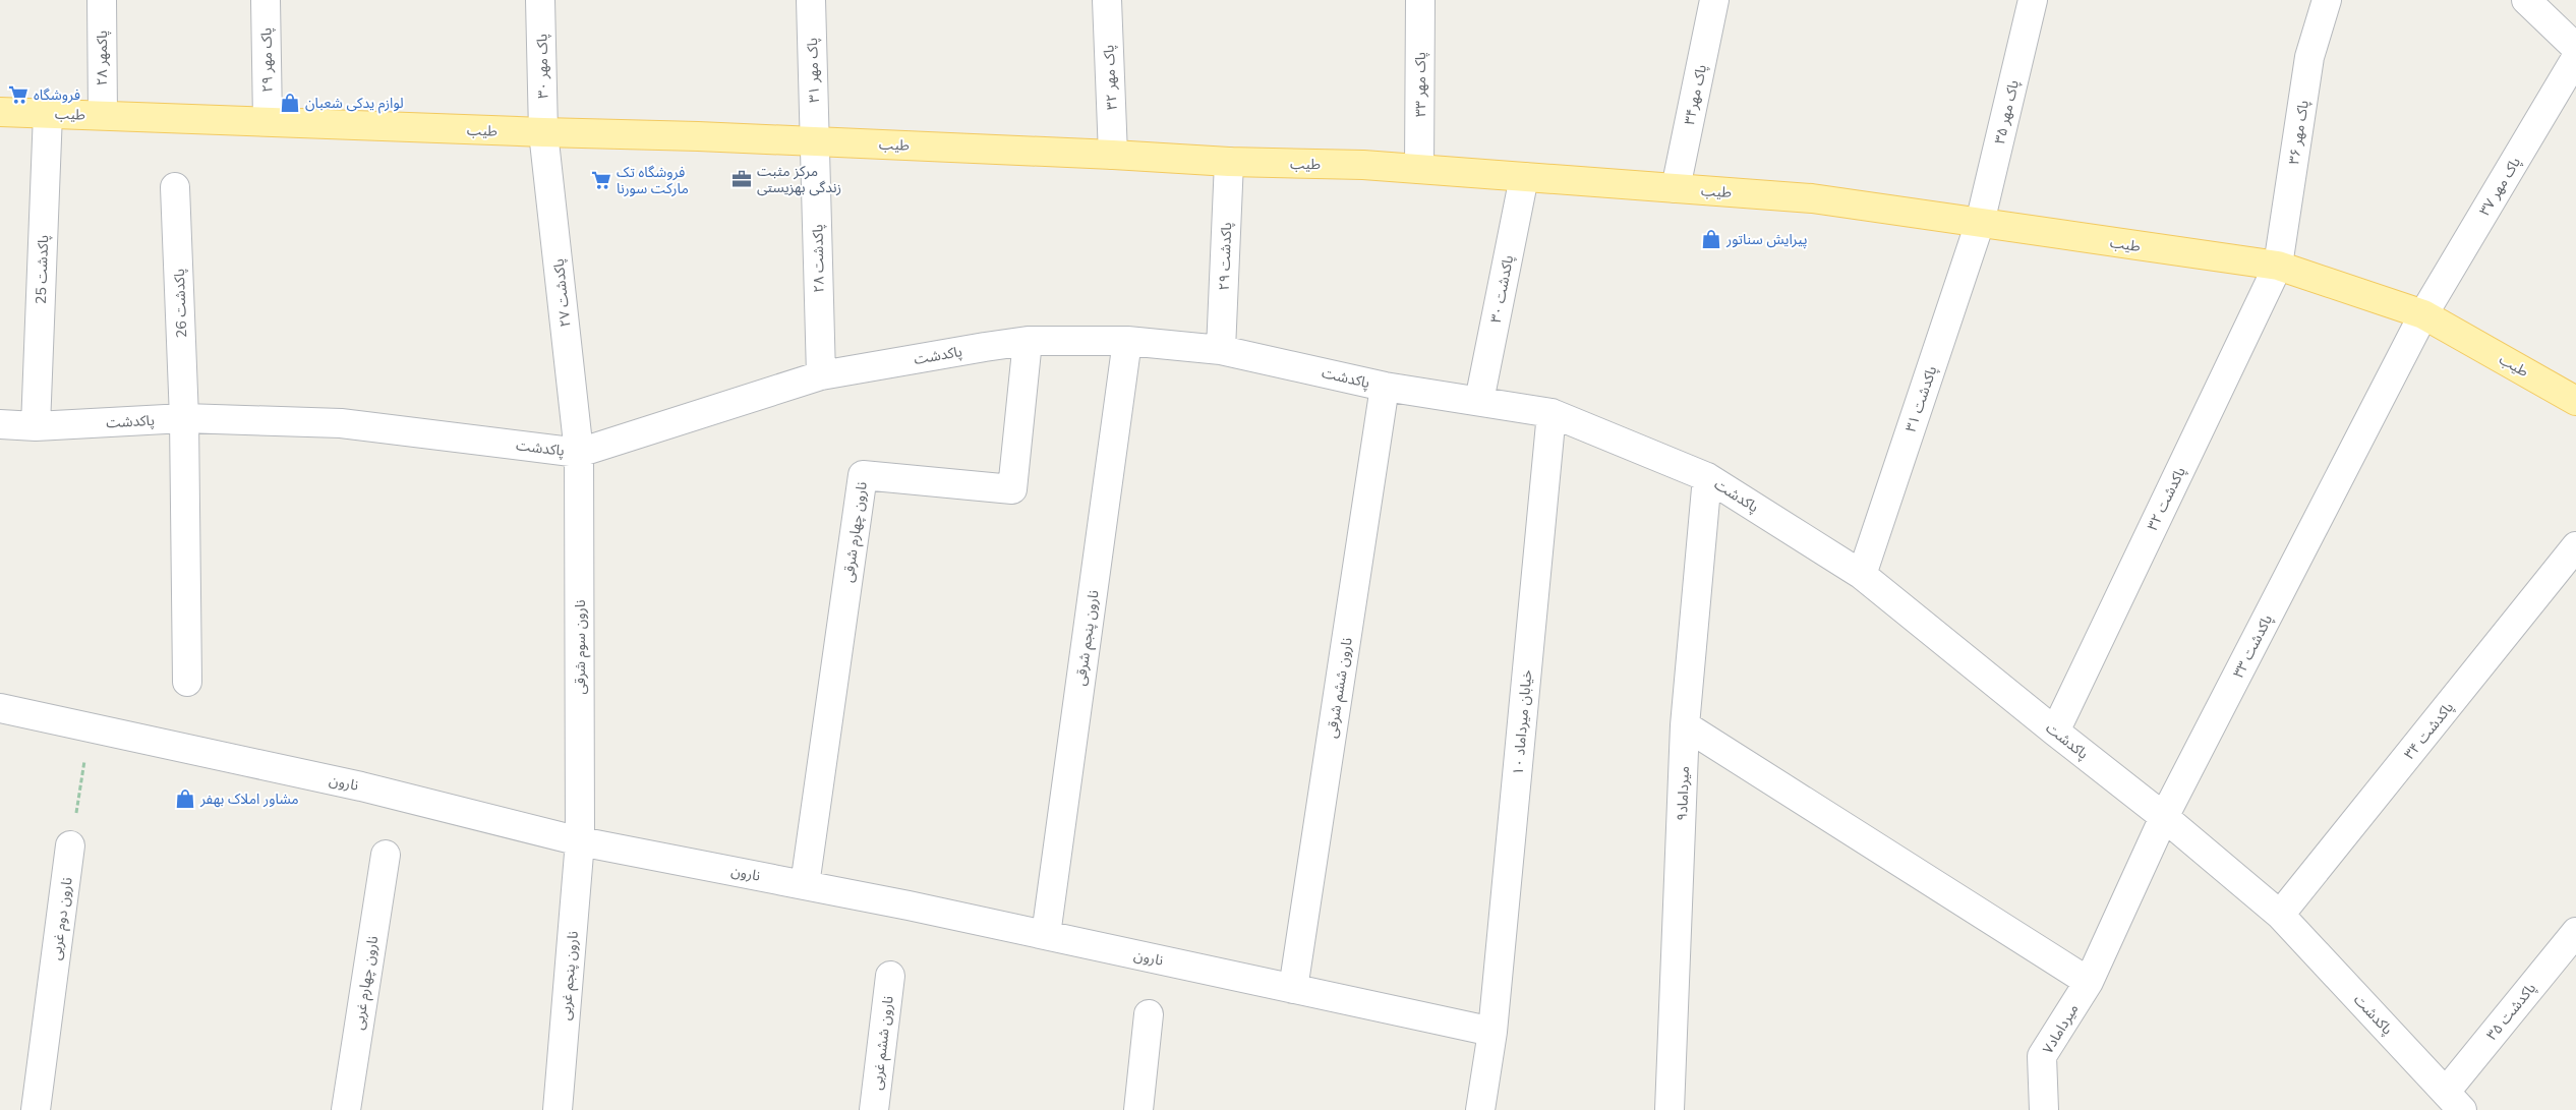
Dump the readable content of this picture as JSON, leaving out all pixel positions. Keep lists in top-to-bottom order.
{
  "streets": {
    "main road": ["طیب"],
    "street": [
      "پاکمهر ۲۸",
      "پاک مهر ۲۹",
      "پاک مهر ۳۰",
      "پاک مهر ۳۱",
      "پاک مهر ۳۲",
      "پاک مهر ۳۳",
      "پاک مهر۳۴",
      "پاک مهر ۳۵",
      "پاک مهر ۳۶",
      "پاک مهر ۳۷",
      "پاکدشت ۲۹",
      "پاکدشت ۲۸",
      "پاکدشت 25",
      "پاکدشت ۳۰",
      "پاکدشت ۲۷",
      "پاکدشت 26",
      "پاکدشت",
      "پاکدشت ۳۱",
      "پاکدشت ۳۲",
      "نارون چهارم شرقی",
      "نارون پنجم شرقی",
      "پاکدشت ۳۳",
      "نارون سوم شرقی",
      "نارون ششم شرقی",
      "۱۰ خیابان میرداماد",
      "پاکدشت ۳۴",
      "نارون",
      "میرداماد۹",
      "نارون دوم غربی",
      "نارون پنجم غربی",
      "نارون چهارم غربی",
      "پاکدشت ۳۵",
      "میرداماد۷",
      "نارون ششم غربی"
    ]
  },
  "crossings": [
    ["پاکمهر ۲۸", "طیب"],
    ["پاک مهر ۲۹", "طیب"],
    ["پاک مهر ۳۰", "طیب"],
    ["پاک مهر ۳۰", "پاکدشت ۲۷"],
    ["پاک مهر ۳۱", "طیب"],
    ["پاک مهر ۳۱", "پاکدشت ۲۸"],
    ["پاک مهر ۳۲", "طیب"],
    ["پاک مهر ۳۳", "طیب"],
    ["پاک مهر۳۴", "طیب"],
    ["پاک مهر ۳۵", "طیب"],
    ["پاک مهر ۳۵", "پاکدشت ۳۱"],
    ["طیب", "پاک مهر ۳۶"],
    ["طیب", "پاک مهر ۳۷"],
    ["طیب", "پاکدشت ۲۹"],
    ["طیب", "پاکدشت ۲۸"],
    ["طیب", "پاکدشت 25"],
    ["طیب", "پاکدشت ۳۰"],
    ["طیب", "پاکدشت ۲۷"],
    ["طیب", "پاکدشت ۳۱"],
    ["طیب", "پاکدشت ۳۲"],
    ["طیب", "پاکدشت ۳۳"],
    ["پاک مهر ۳۶", "پاکدشت ۳۲"],
    ["پاک مهر ۳۷", "پاکدشت ۳۳"],
    ["پاکدشت ۲۹", "پاکدشت"],
    ["پاکدشت ۲۸", "پاکدشت"],
    ["پاکدشت 25", "پاکدشت"],
    ["پاکدشت ۳۰", "پاکدشت"],
    ["پاکدشت ۲۷", "پاکدشت"],
    ["پاکدشت ۲۷", "نارون سوم شرقی"],
    ["پاکدشت 26", "پاکدشت"],
    ["پاکدشت", "پاکدشت ۳۱"],
    ["پاکدشت", "پاکدشت ۳۲"],
    ["پاکدشت", "نارون چهارم شرقی"],
    ["پاکدشت", "نارون پنجم شرقی"],
    ["پاکدشت", "پاکدشت ۳۳"],
    ["پاکدشت", "نارون سوم شرقی"],
    ["پاکدشت", "نارون ششم شرقی"],
    ["پاکدشت", "۱۰ خیابان میرداماد"],
    ["پاکدشت", "پاکدشت ۳۴"],
    ["پاکدشت", "میرداماد۹"],
    ["پاکدشت", "پاکدشت ۳۵"],
    ["نارون چهارم شرقی", "نارون"],
    ["نارون پنجم شرقی", "نارون"],
    ["پاکدشت ۳۳", "میرداماد۷"],
    ["نارون سوم شرقی", "نارون"],
    ["نارون سوم شرقی", "نارون پنجم غربی"],
    ["نارون ششم شرقی", "نارون"],
    ["۱۰ خیابان میرداماد", "نارون"],
    ["نارون", "نارون پنجم غربی"]
  ],
  "places": {
    "supermarket": ["فروشگاه", "فروشگاه تک مارکت سورنا"],
    "shop": ["لوازم یدکی شعبان", "پیرایش سناتور", "مشاور املاک بهفر"],
    "office": ["مرکز مثبت زندگی بهزیستی"]
  }
}
